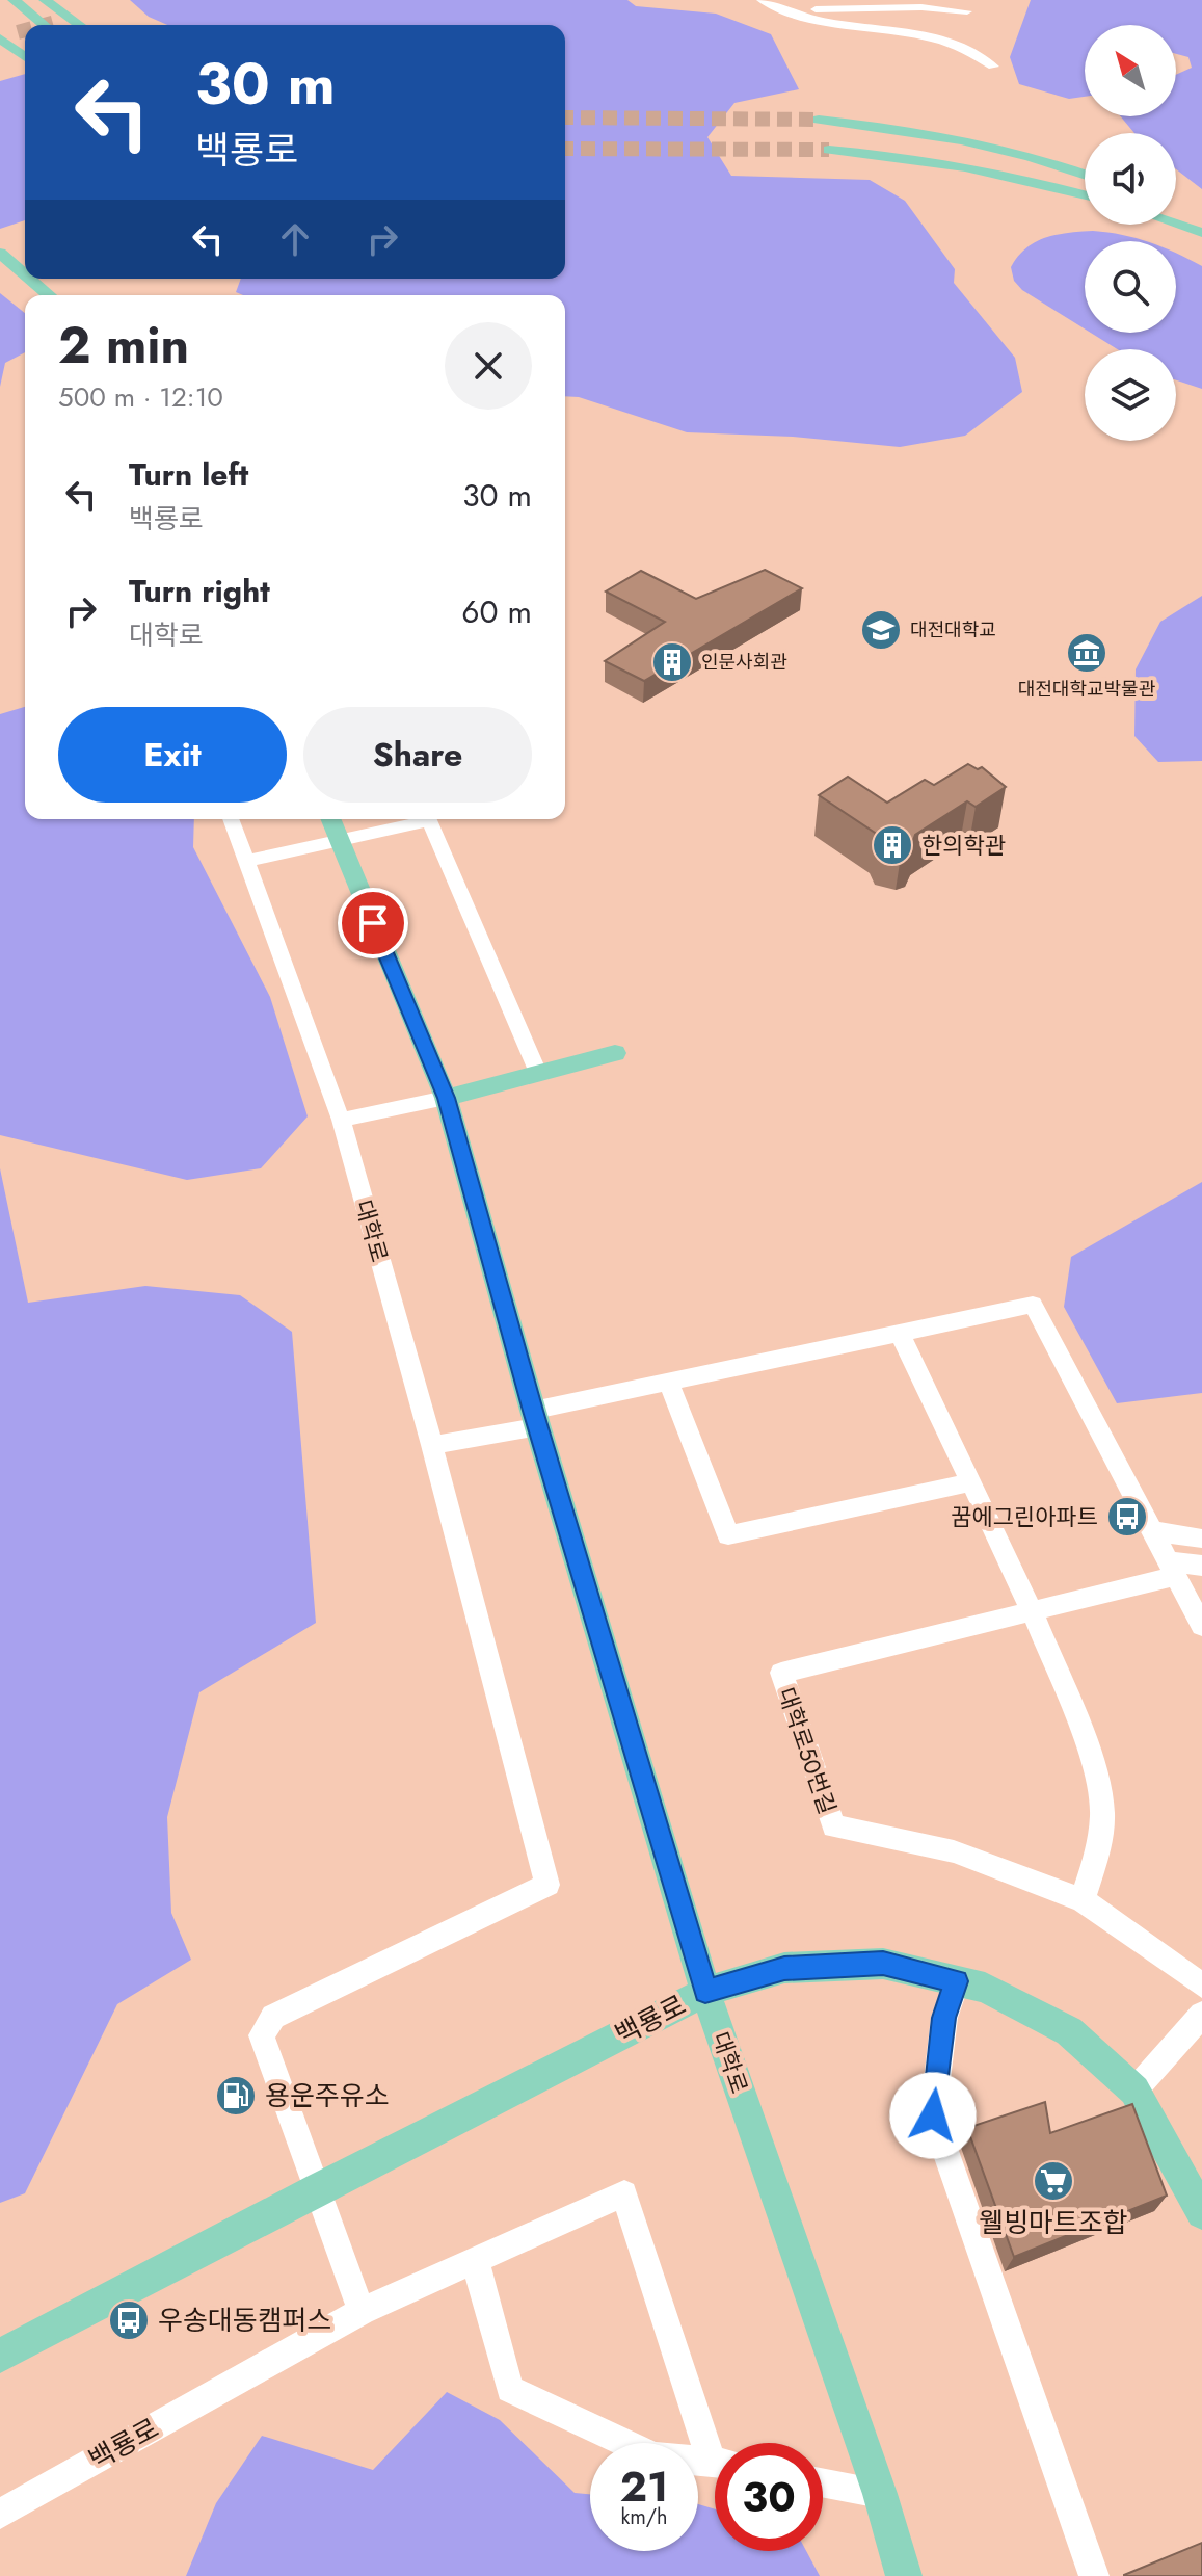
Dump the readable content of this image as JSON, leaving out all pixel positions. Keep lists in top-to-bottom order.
{
  "streets": {
    "main road": ["대학로", "백룡로"],
    "street": ["대학로50번길"]
  },
  "crossings": [
    ["대학로", "백룡로"]
  ],
  "places": {
    "school or university": ["대전대학교"],
    "museum": ["대전대학교박물관"],
    "building": ["인문사회관", "한의학관"],
    "bus stop": ["꿈에그린아파트", "우송대동캠퍼스"],
    "fuel station": ["용운주유소"],
    "supermarket": ["웰빙마트조합"]
  },
  "north": "top left",
  "page": {
    "turn": ["30 m", "백룡로"],
    "heading": ["2 min", "500 m · 12:10"],
    "list": [
      {
        "name": "Turn left",
        "note": "백룡로",
        "value": "30 m"
      },
      {
        "name": "Turn right",
        "note": "대학로",
        "value": "60 m"
      }
    ],
    "buttons": ["Exit", "Share"],
    "speed": "21 km/h",
    "limit": "30"
  }
}
